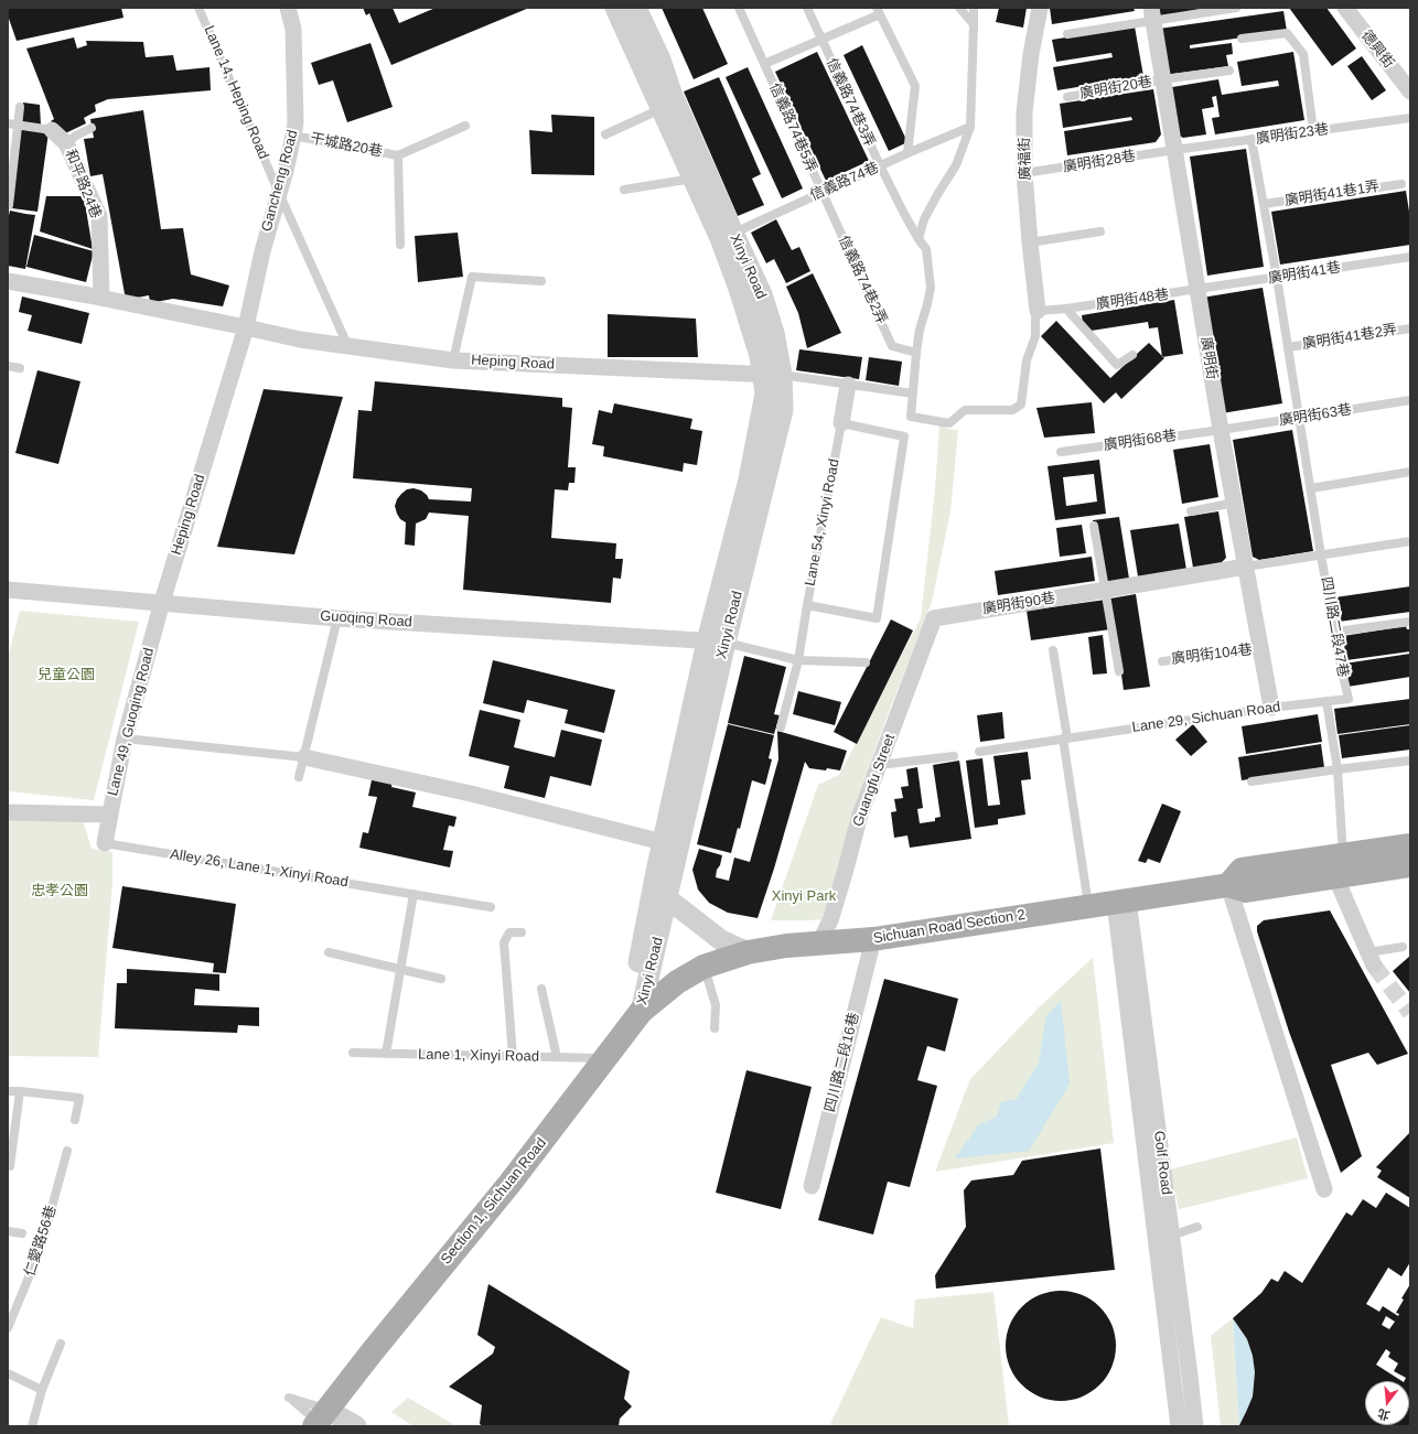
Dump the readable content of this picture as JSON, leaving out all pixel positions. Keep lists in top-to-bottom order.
{
  "streets": {
    "main road": ["Sichuan Road Section 2", "Section 1, Sichuan Road"],
    "street": [
      "德興街",
      "廣福街",
      "Gancheng Road",
      "和平路24巷",
      "Xinyi Road",
      "廣明街",
      "Heping Road",
      "Lane 54, Xinyi Road",
      "廣明街90巷",
      "Guoqing Road",
      "Lane 49, Guoqing Road",
      "Guangfu Street",
      "四川路二段16巷",
      "Golf Road"
    ],
    "lane": [
      "廣明街20巷",
      "Lane 14, Heping Road",
      "信義路74巷3弄",
      "信義路74巷5弄",
      "廣明街23巷",
      "干城路20巷",
      "廣明街28巷",
      "信義路74巷",
      "廣明街41巷1弄",
      "廣明街41巷",
      "信義路74巷2弄",
      "廣明街48巷",
      "廣明街41巷2弄",
      "廣明街63巷",
      "廣明街68巷",
      "四川路二段47巷",
      "廣明街104巷",
      "Lane 29, Sichuan Road",
      "Alley 26, Lane 1, Xinyi Road",
      "Lane 1, Xinyi Road",
      "仁愛路56巷"
    ]
  },
  "crossings": [
    ["廣明街20巷", "廣明街"],
    ["Lane 14, Heping Road", "Gancheng Road"],
    ["Lane 14, Heping Road", "Heping Road"],
    ["信義路74巷3弄", "廣福街"],
    ["信義路74巷3弄", "信義路74巷"],
    ["信義路74巷3弄", "信義路74巷2弄"],
    ["信義路74巷3弄", "廣明街48巷"],
    ["信義路74巷5弄", "信義路74巷"],
    ["信義路74巷5弄", "信義路74巷2弄"],
    ["廣明街23巷", "廣明街28巷"],
    ["廣明街23巷", "廣明街41巷1弄"],
    ["廣明街23巷", "廣明街"],
    ["干城路20巷", "Gancheng Road"],
    ["廣福街", "廣明街28巷"],
    ["廣福街", "廣明街48巷"],
    ["廣明街28巷", "廣明街"],
    ["Gancheng Road", "Heping Road"],
    ["信義路74巷", "Xinyi Road"],
    ["信義路74巷", "信義路74巷2弄"],
    ["和平路24巷", "Heping Road"],
    ["廣明街41巷1弄", "廣明街41巷"],
    ["廣明街41巷1弄", "廣明街41巷2弄"],
    ["Xinyi Road", "Heping Road"],
    ["Xinyi Road", "Guoqing Road"],
    ["Xinyi Road", "Section 1, Sichuan Road"],
    ["廣明街41巷", "廣明街48巷"],
    ["廣明街41巷", "廣明街41巷2弄"],
    ["廣明街41巷", "廣明街"],
    ["廣明街48巷", "廣明街"],
    ["廣明街41巷2弄", "廣明街63巷"],
    ["廣明街41巷2弄", "四川路二段47巷"],
    ["廣明街", "廣明街63巷"],
    ["廣明街", "廣明街68巷"],
    ["廣明街", "廣明街90巷"],
    ["廣明街", "廣明街104巷"],
    ["廣明街", "Lane 29, Sichuan Road"],
    ["Heping Road", "Guoqing Road"],
    ["Heping Road", "Lane 49, Guoqing Road"],
    ["廣明街63巷", "廣明街68巷"],
    ["廣明街90巷", "Guangfu Street"],
    ["Guoqing Road", "Lane 49, Guoqing Road"],
    ["四川路二段47巷", "Lane 29, Sichuan Road"],
    ["Lane 49, Guoqing Road", "Alley 26, Lane 1, Xinyi Road"],
    ["Guangfu Street", "Sichuan Road Section 2"],
    ["Sichuan Road Section 2", "四川路二段16巷"],
    ["Sichuan Road Section 2", "Golf Road"],
    ["Sichuan Road Section 2", "Section 1, Sichuan Road"],
    ["Lane 1, Xinyi Road", "Section 1, Sichuan Road"]
  ],
  "parks": ["兒童公園", "忠孝公園", "Xinyi Park"],
  "north": "bottom"
}
